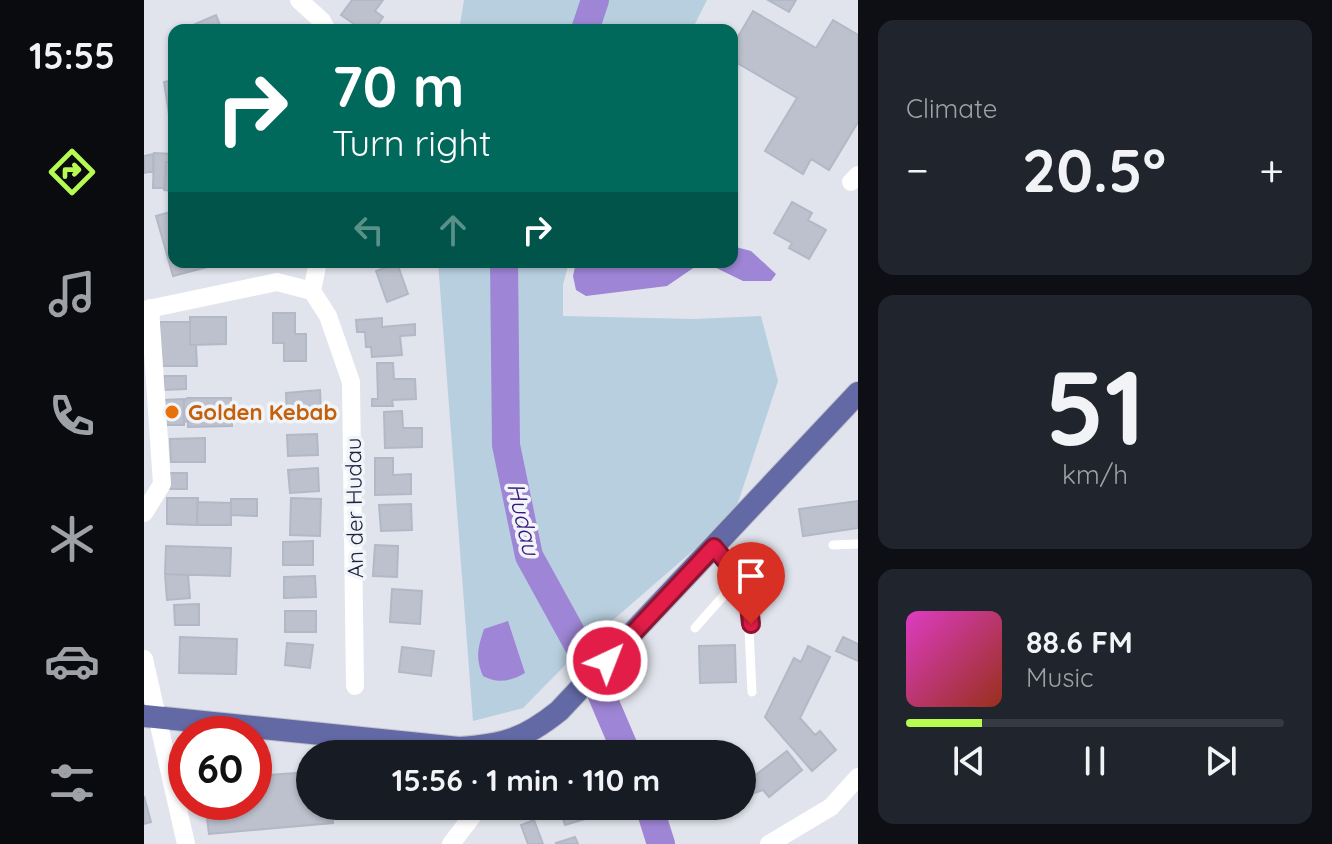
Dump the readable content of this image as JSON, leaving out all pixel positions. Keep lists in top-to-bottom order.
{
  "streets": {
    "street": ["An der Hudau"]
  },
  "water": ["Hudau"],
  "places": ["Golden Kebab"],
  "page": {
    "tabs": "15:55",
    "tile": [
      "Climate",
      ["51", "km/h"]
    ],
    "turn": ["70 m", "Turn right"],
    "heat": ["−", "20.5°", "+"],
    "song": ["88.6 FM", "Music"],
    "limit": "60",
    "trip": "15:56 · 1 min · 110 m"
  }
}
